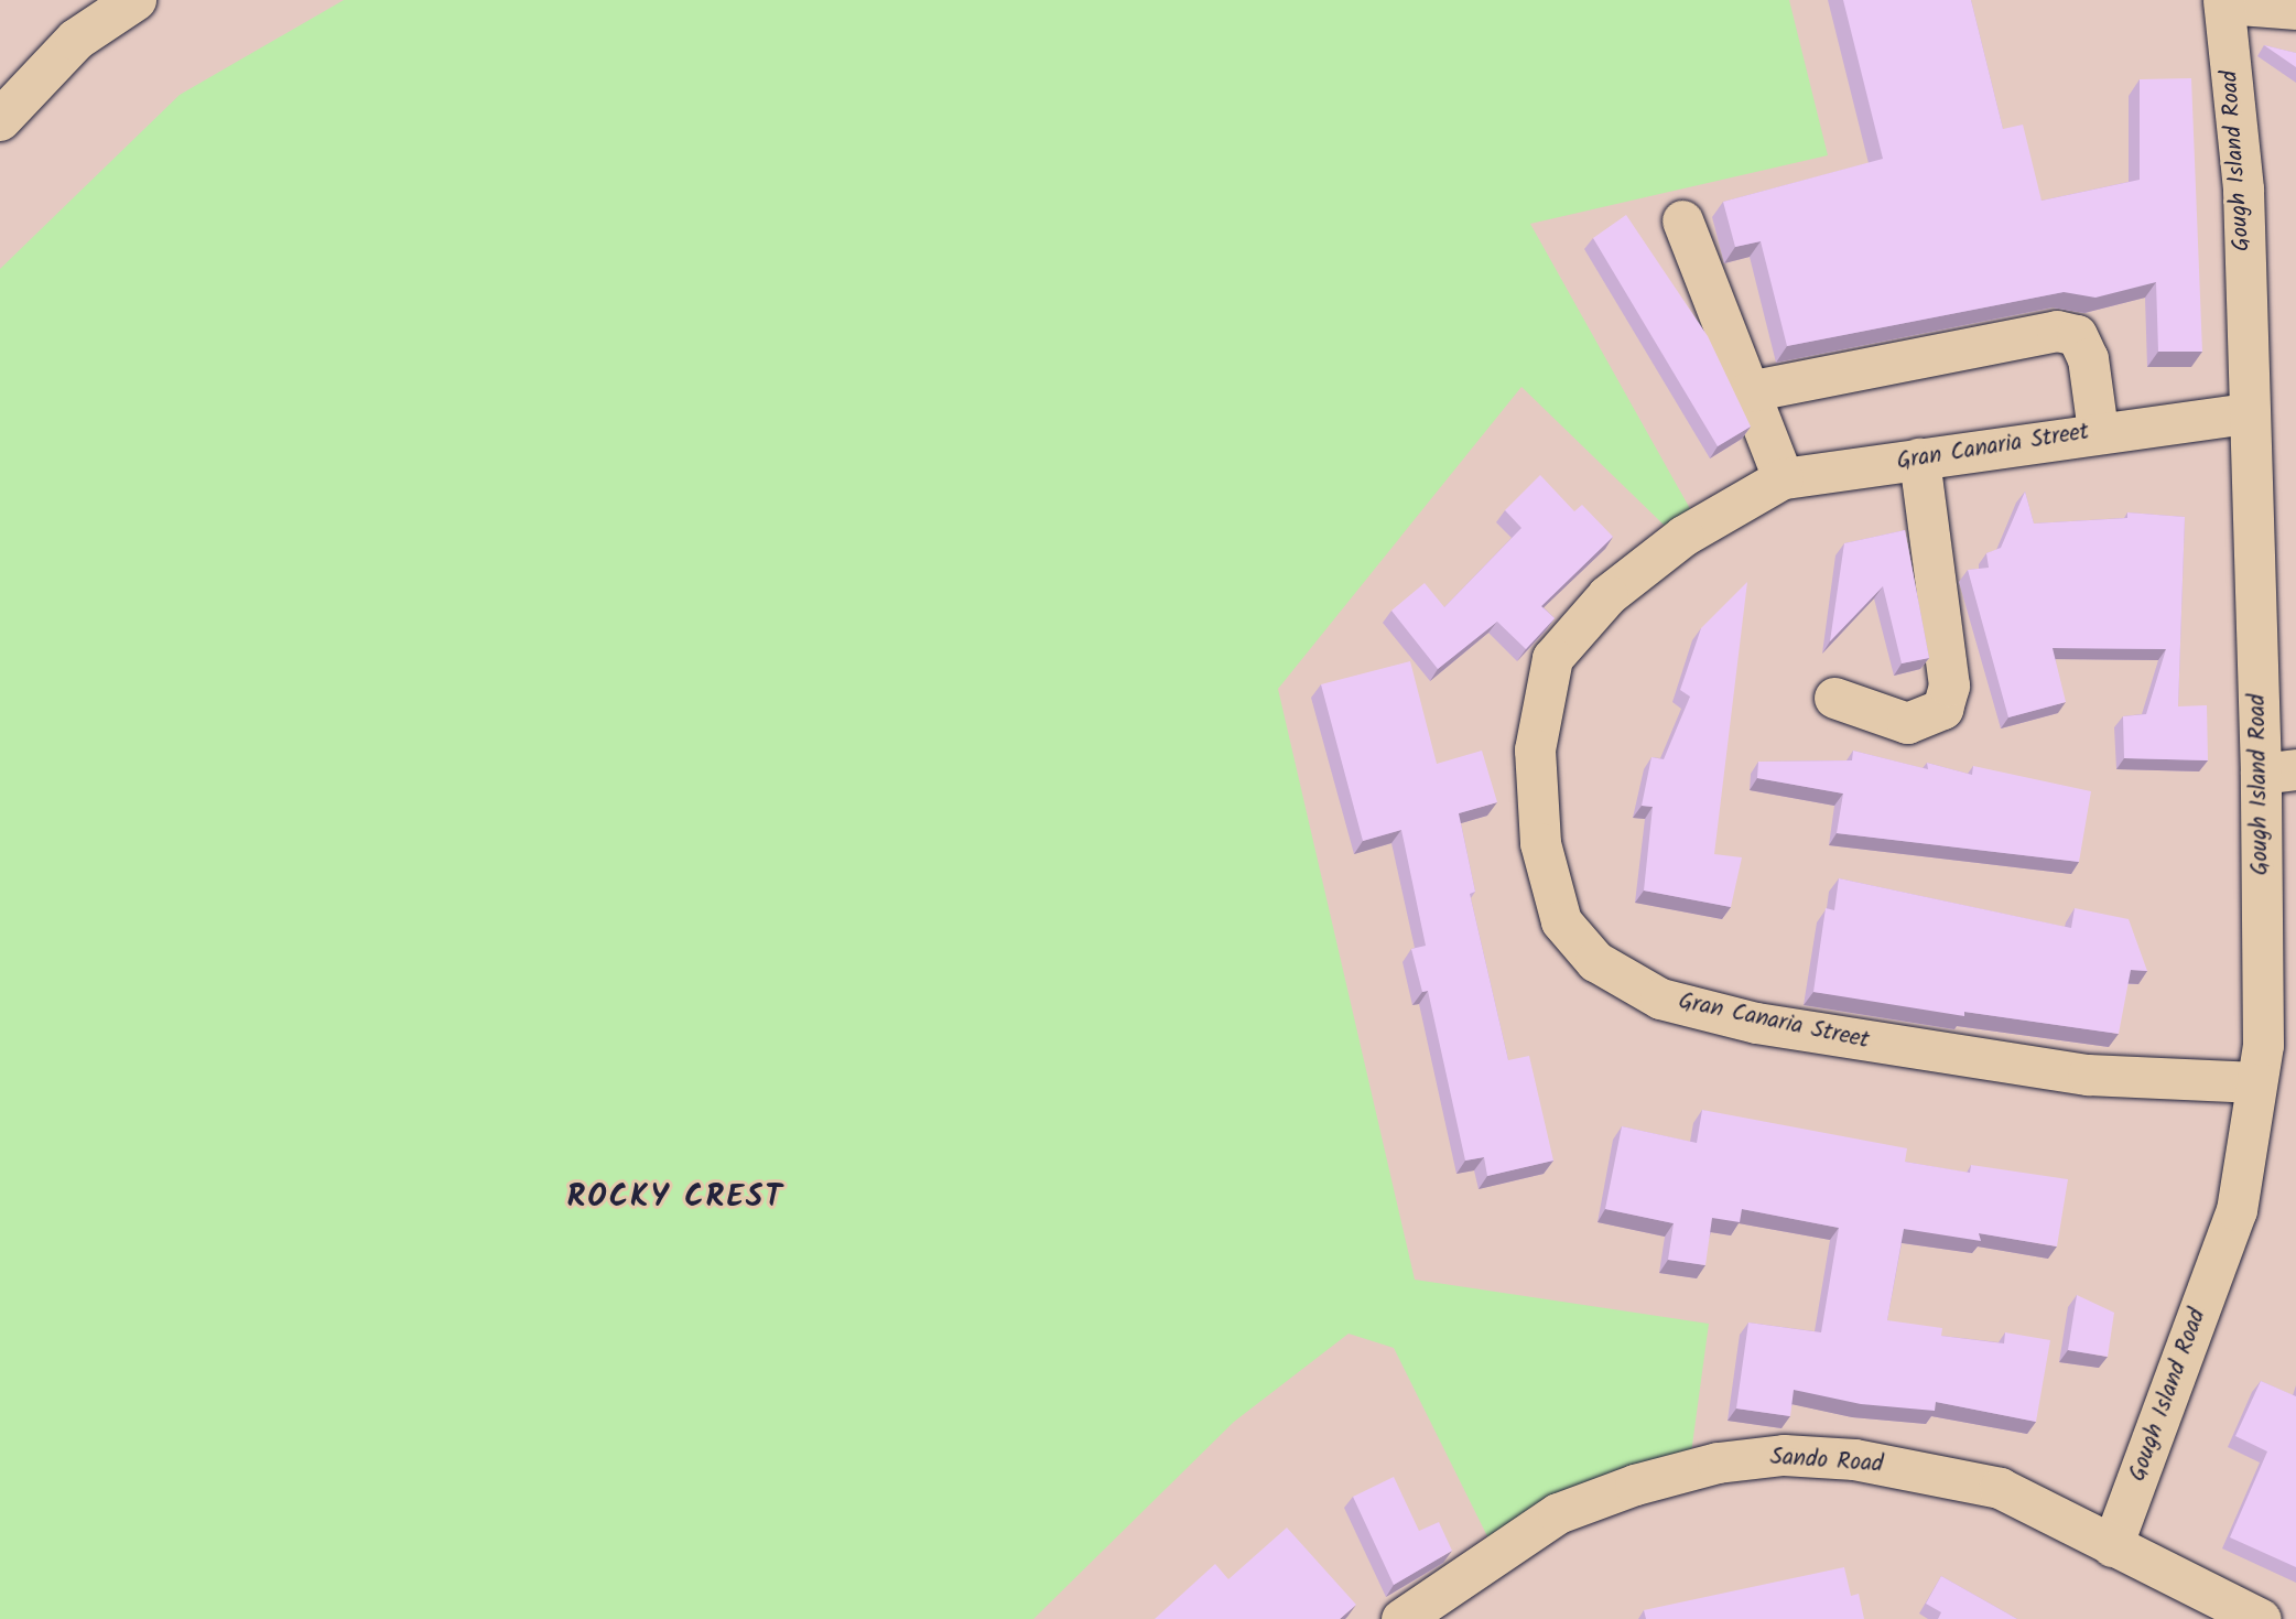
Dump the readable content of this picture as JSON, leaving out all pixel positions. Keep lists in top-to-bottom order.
{
  "streets": {
    "street": ["Gough Island Road", "Gran Canaria Street", "Sando Road"]
  },
  "crossings": [
    ["Gough Island Road", "Gran Canaria Street"],
    ["Gough Island Road", "Sando Road"]
  ],
  "districts": ["ROCKY CREST"]
}
